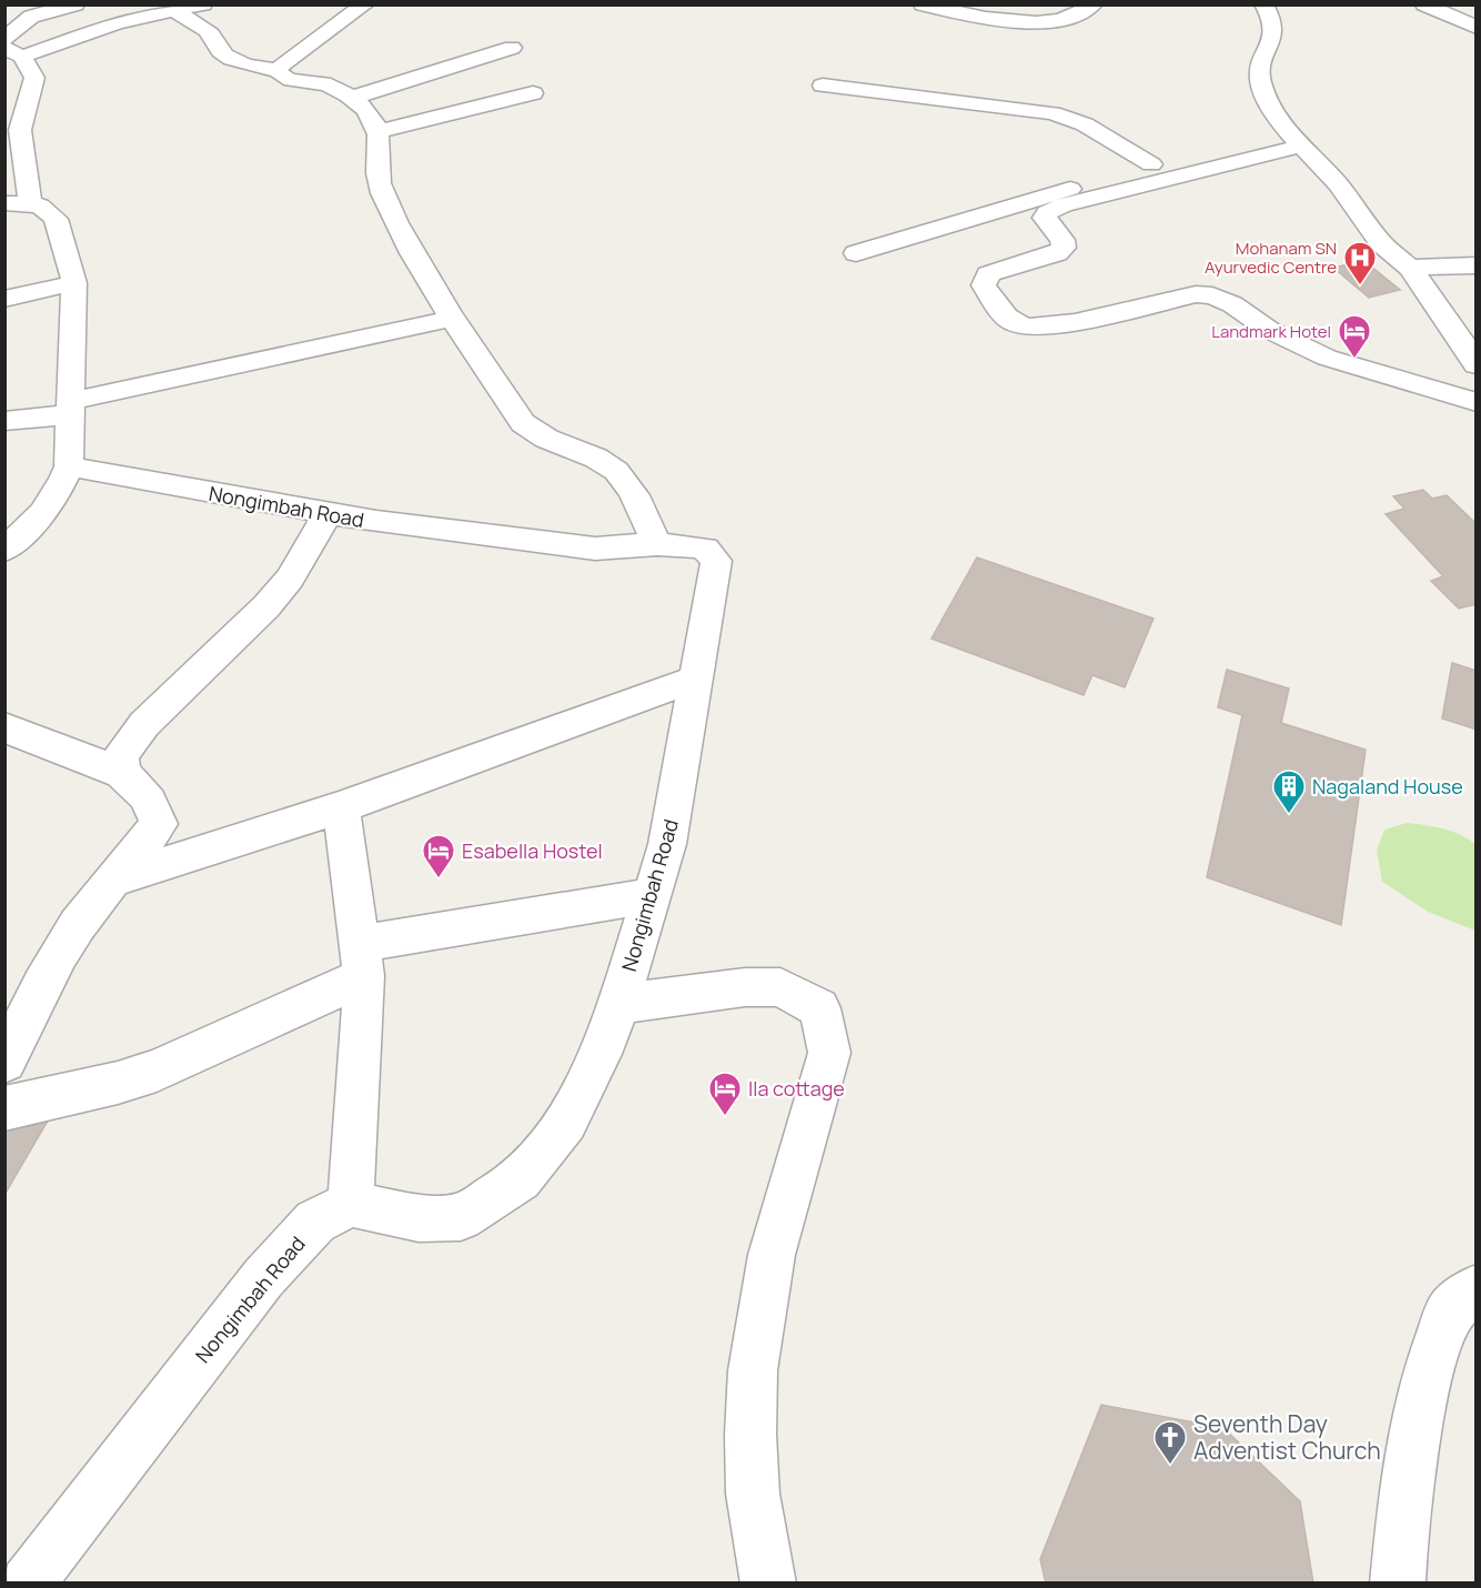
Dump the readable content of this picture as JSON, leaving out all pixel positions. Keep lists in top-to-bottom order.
{
  "streets": {
    "street": ["Nongimbah Road"]
  },
  "places": {
    "hospital": ["Mohanam SN Ayurvedic Centre"],
    "hotel": ["Landmark Hotel", "Esabella Hostel", "Ila cottage"],
    "building": ["Nagaland House"],
    "church": ["Seventh Day Adventist Church"]
  }
}
